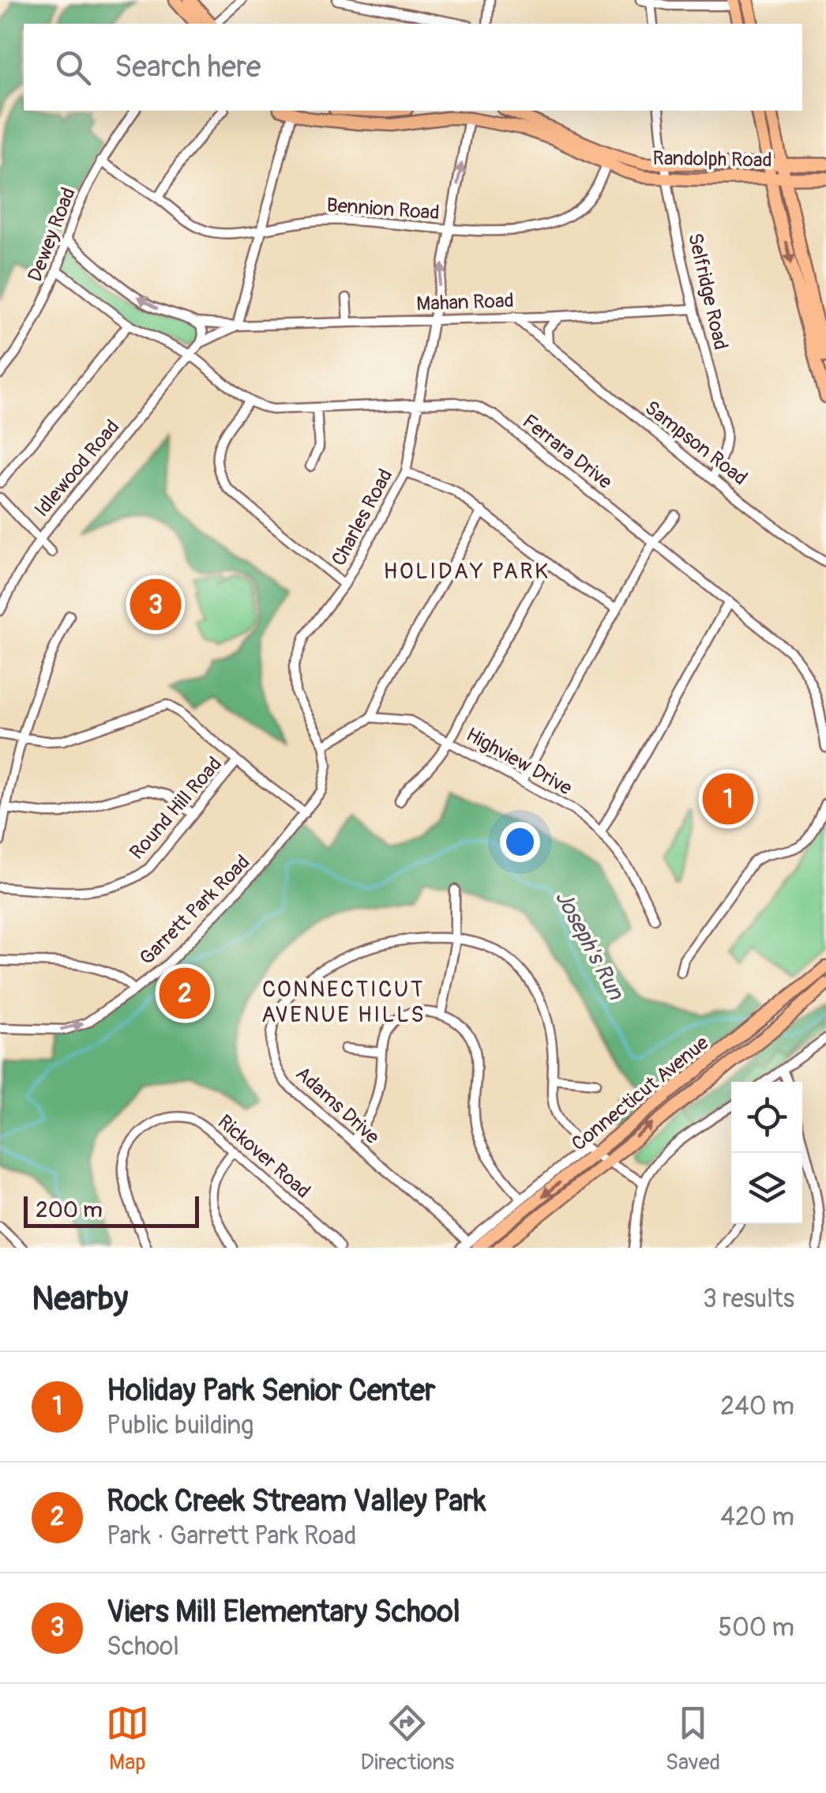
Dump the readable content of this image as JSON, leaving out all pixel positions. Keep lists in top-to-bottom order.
{
  "streets": {
    "main road": ["Randolph Road", "Connecticut Avenue"],
    "street": [
      "Bennion Road",
      "Dewey Road",
      "Selfridge Road",
      "Mahan Road",
      "Sampson Road",
      "Ferrara Drive",
      "Idlewood Road",
      "Charles Road",
      "Highview Drive",
      "Round Hill Road",
      "Garrett Park Road",
      "Adams Drive",
      "Rickover Road"
    ]
  },
  "crossings": [
    ["Randolph Road", "Bennion Road"],
    ["Randolph Road", "Selfridge Road"],
    ["Randolph Road", "Charles Road"],
    ["Bennion Road", "Dewey Road"],
    ["Bennion Road", "Charles Road"],
    ["Dewey Road", "Mahan Road"],
    ["Selfridge Road", "Mahan Road"],
    ["Selfridge Road", "Sampson Road"],
    ["Mahan Road", "Sampson Road"],
    ["Mahan Road", "Ferrara Drive"],
    ["Mahan Road", "Idlewood Road"],
    ["Mahan Road", "Charles Road"],
    ["Ferrara Drive", "Idlewood Road"],
    ["Ferrara Drive", "Charles Road"],
    ["Charles Road", "Garrett Park Road"],
    ["Connecticut Avenue", "Adams Drive"]
  ],
  "districts": ["HOLIDAY PARK", "CONNECTICUT AVENUE HILLS"],
  "water": ["Joseph's Run"],
  "scale_bar": "200 m",
  "page": {
    "search": "Search here",
    "pins": ["3", "1", "2"],
    "scale": "200 m",
    "heading": ["Nearby", "3 results"],
    "list": [
      {
        "mark": "1",
        "name": "Holiday Park Senior Center",
        "note": "Public building",
        "value": "240 m"
      },
      {
        "mark": "2",
        "name": "Rock Creek Stream Valley Park",
        "note": "Park · Garrett Park Road",
        "value": "420 m"
      },
      {
        "mark": "3",
        "name": "Viers Mill Elementary School",
        "note": "School",
        "value": "500 m"
      }
    ],
    "nav": ["Map", "Directions", "Saved"]
  }
}
